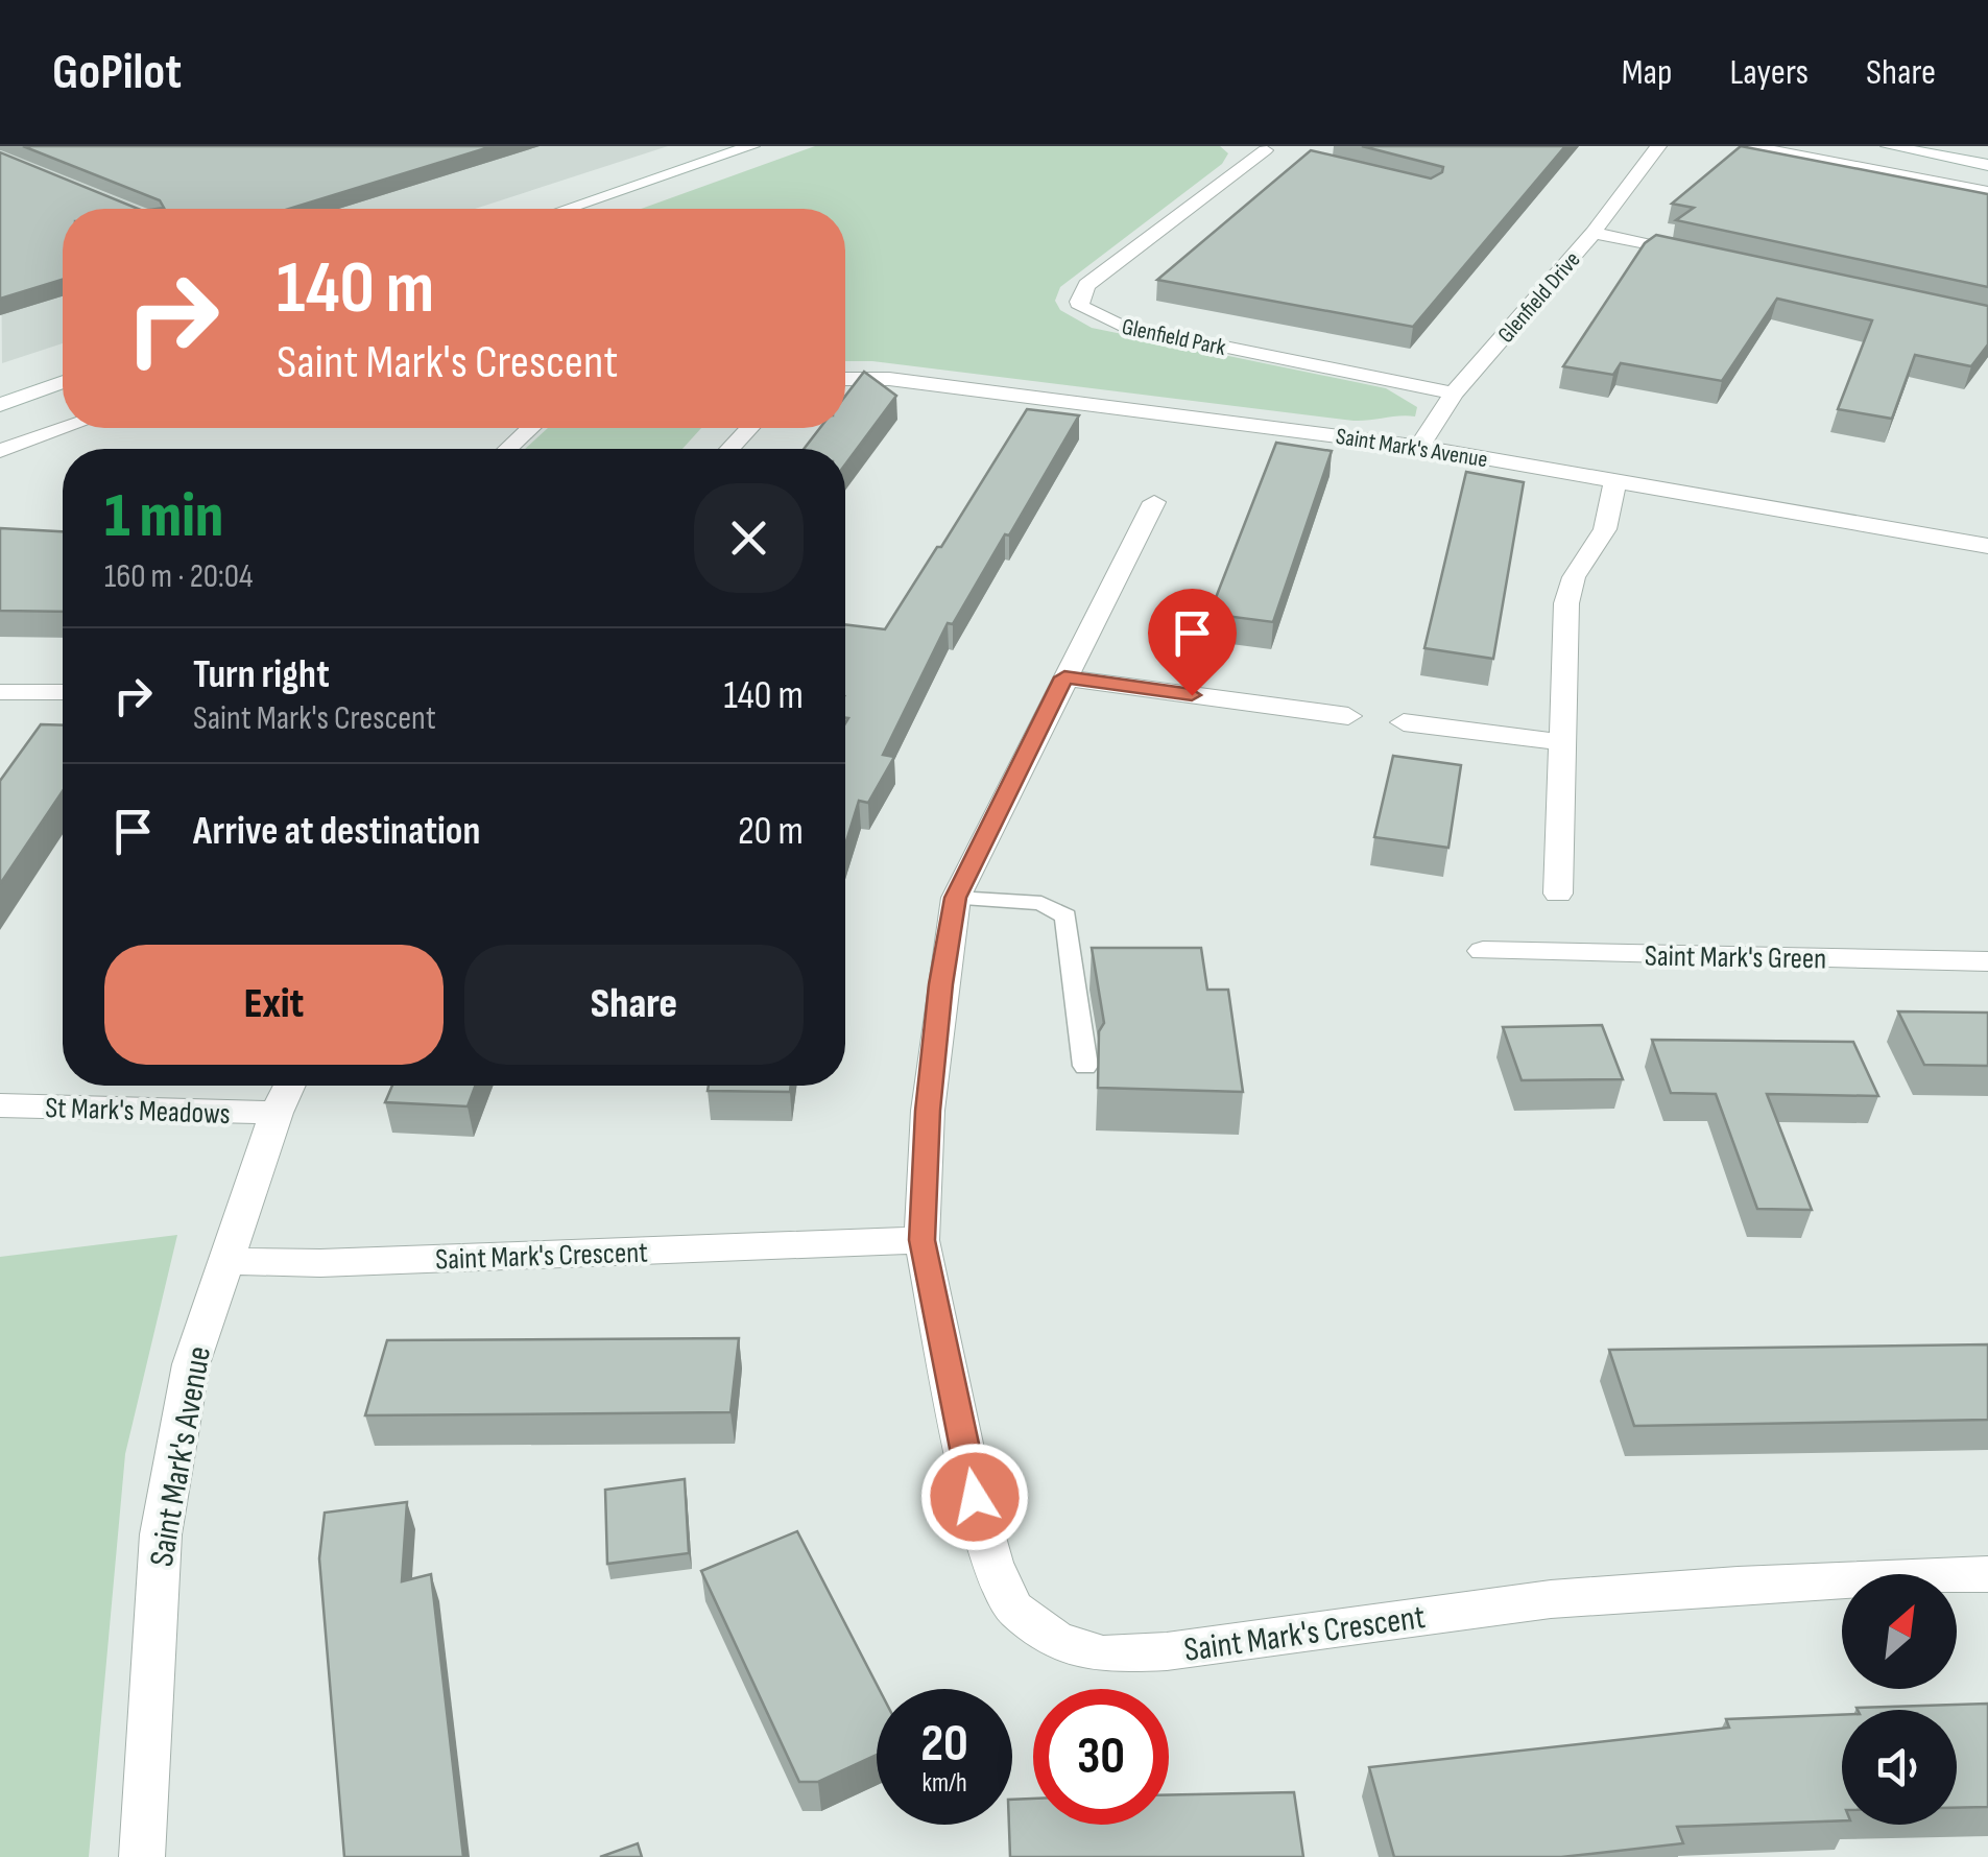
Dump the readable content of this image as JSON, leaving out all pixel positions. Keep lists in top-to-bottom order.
{
  "streets": {
    "street": [
      "Glenfield Drive",
      "Glenfield Park",
      "Saint Mark's Avenue",
      "Saint Mark's Green",
      "St Mark's Meadows",
      "Saint Mark's Crescent"
    ]
  },
  "crossings": [
    ["Glenfield Drive", "Glenfield Park"],
    ["Glenfield Drive", "Saint Mark's Avenue"],
    ["Saint Mark's Avenue", "St Mark's Meadows"],
    ["Saint Mark's Avenue", "Saint Mark's Crescent"]
  ],
  "north": "top right",
  "page": {
    "header": "GoPilot",
    "nav": ["Map", "Layers", "Share"],
    "turn": ["140 m", "Saint Mark's Crescent"],
    "heading": ["1 min", "160 m · 20:04"],
    "list": [
      {
        "name": "Turn right",
        "note": "Saint Mark's Crescent",
        "value": "140 m"
      },
      {
        "name": "Arrive at destination",
        "value": "20 m"
      }
    ],
    "buttons": ["Exit", "Share"],
    "speed": "20 km/h",
    "limit": "30"
  }
}
